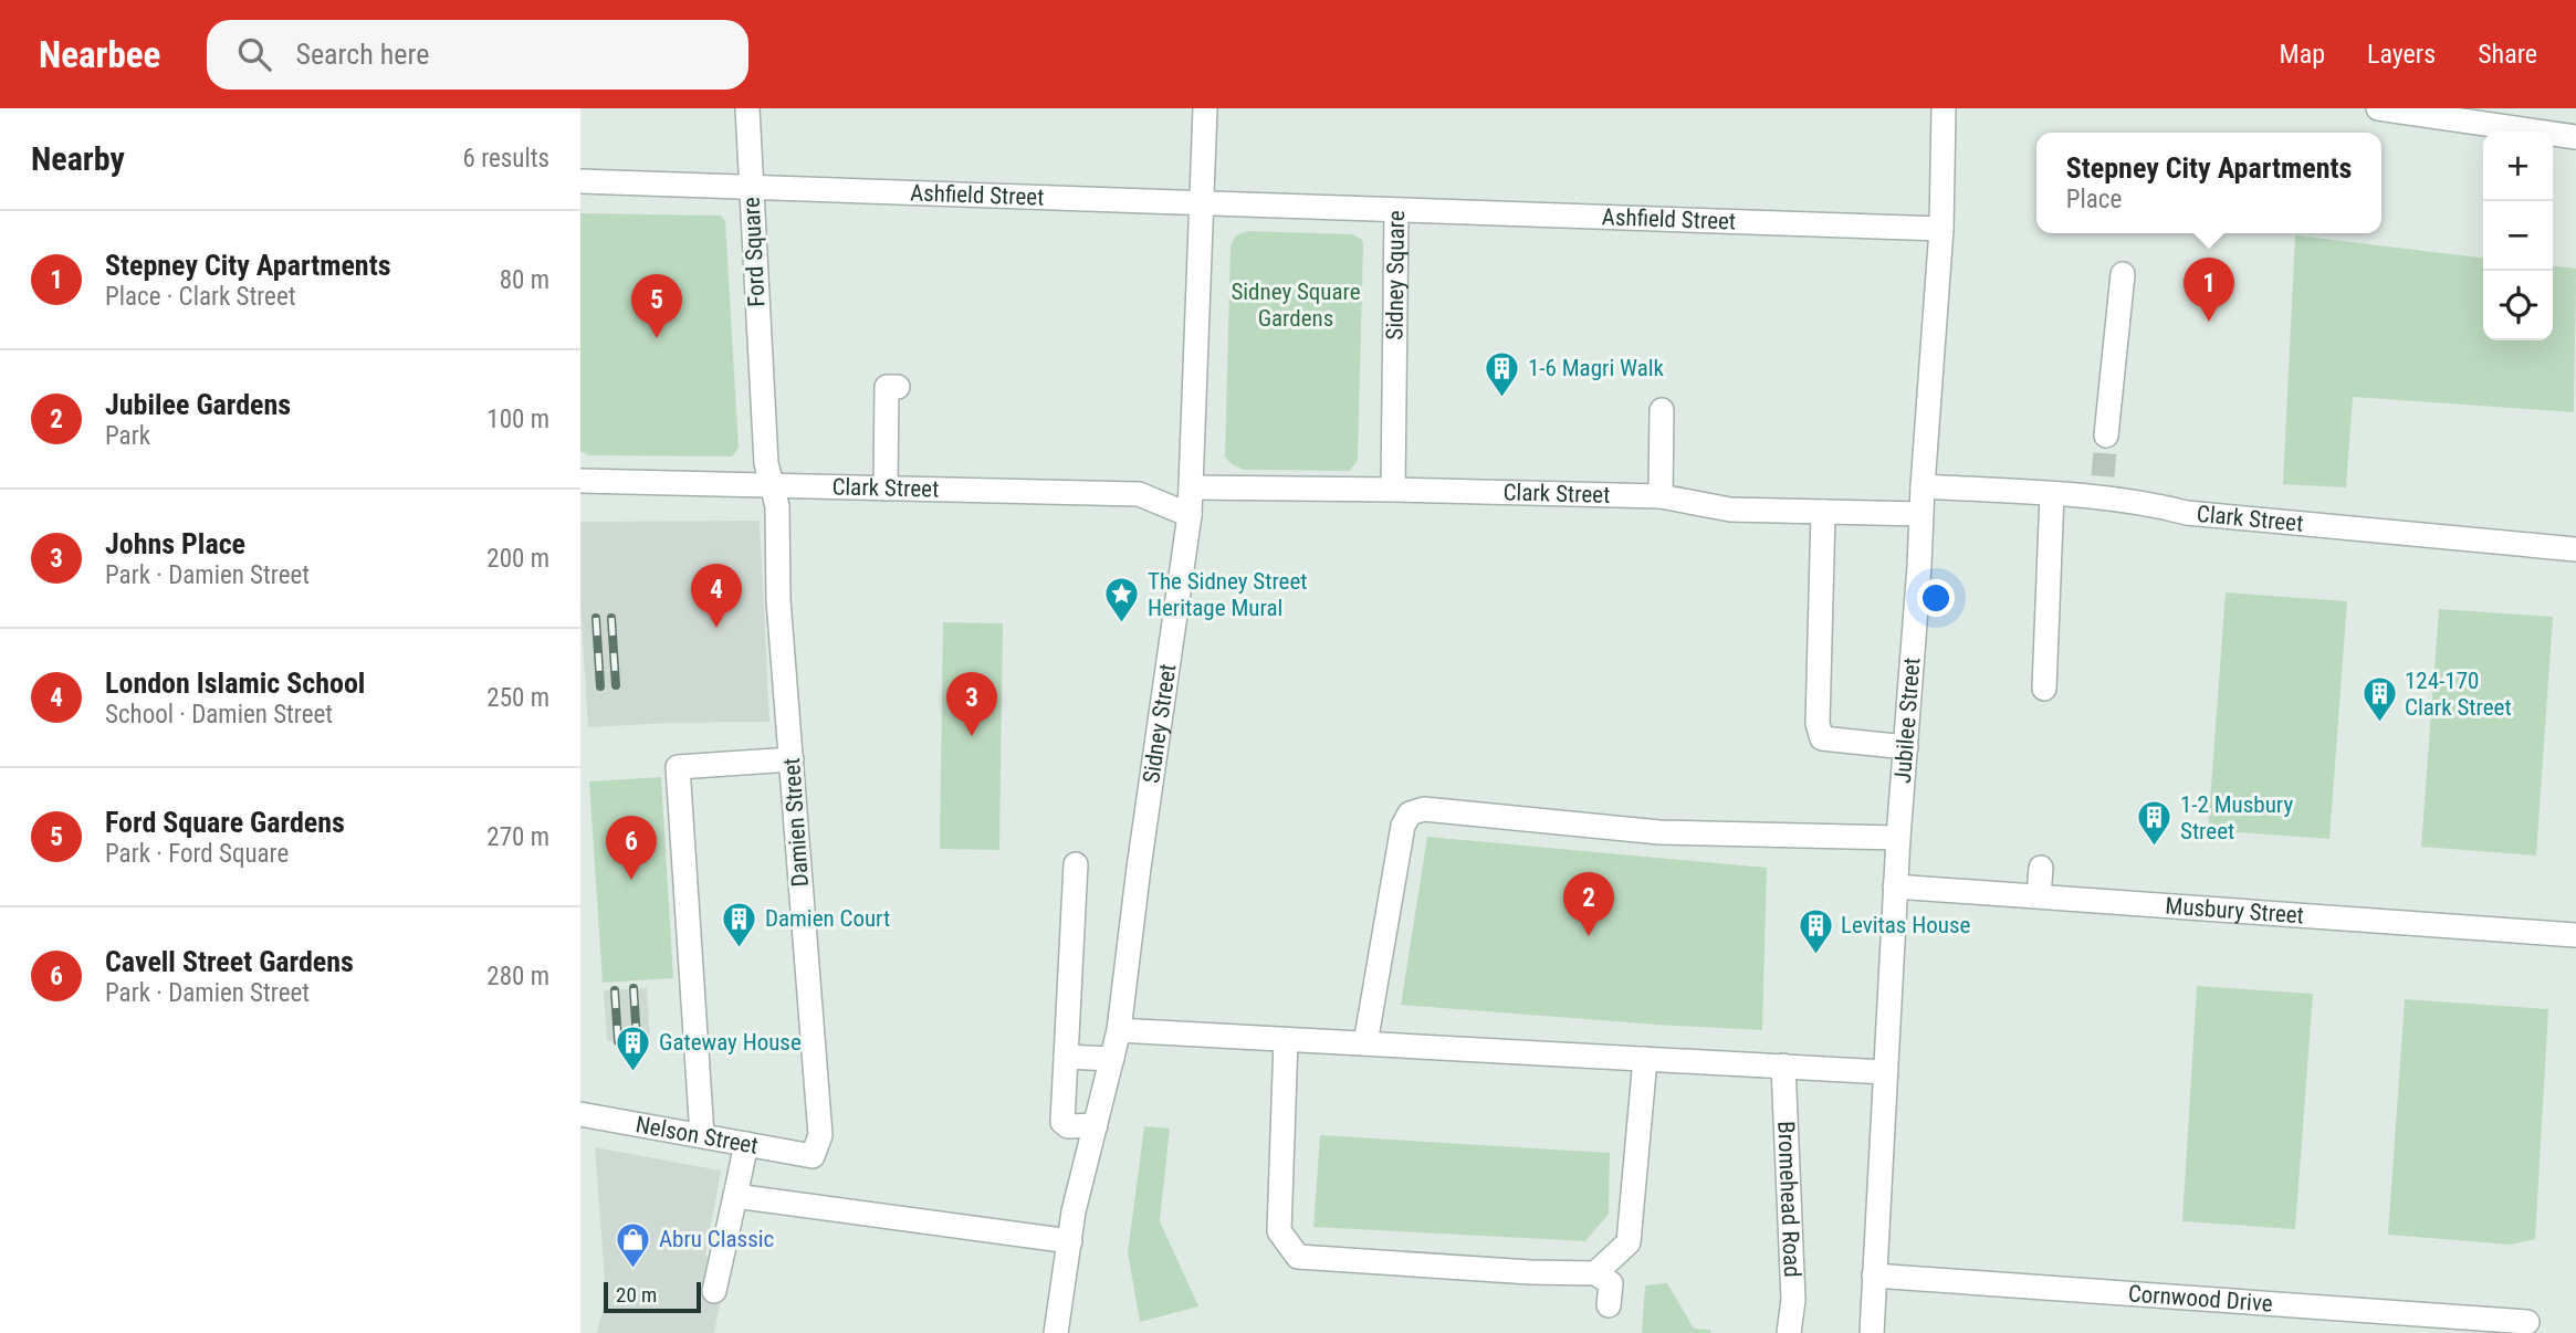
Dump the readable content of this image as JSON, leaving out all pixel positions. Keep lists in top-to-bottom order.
{
  "streets": {
    "street": [
      "Ashfield Street",
      "Ford Square",
      "Sidney Square",
      "Clark Street",
      "Jubilee Street",
      "Sidney Street",
      "Damien Street",
      "Musbury Street",
      "Nelson Street",
      "Bromehead Road",
      "Cornwood Drive"
    ]
  },
  "crossings": [
    ["Ashfield Street", "Ford Square"],
    ["Ashfield Street", "Sidney Square"],
    ["Ashfield Street", "Jubilee Street"],
    ["Ashfield Street", "Sidney Street"],
    ["Ford Square", "Clark Street"],
    ["Ford Square", "Damien Street"],
    ["Sidney Square", "Clark Street"],
    ["Sidney Square", "Sidney Street"],
    ["Clark Street", "Jubilee Street"],
    ["Clark Street", "Sidney Street"],
    ["Clark Street", "Damien Street"],
    ["Jubilee Street", "Musbury Street"],
    ["Jubilee Street", "Cornwood Drive"],
    ["Damien Street", "Nelson Street"]
  ],
  "parks": ["Sidney Square Gardens"],
  "places": {
    "building": [
      "1-6 Magri Walk",
      "124-170 Clark Street",
      "1-2 Musbury Street",
      "Damien Court",
      "Levitas House",
      "Gateway House"
    ],
    "place": ["The Sidney Street Heritage Mural"],
    "shop": ["Abru Classic"]
  },
  "scale_bar": "20 m",
  "page": {
    "header": "Nearbee",
    "search": "Search here",
    "nav": ["Map", "Layers", "Share"],
    "heading": ["Nearby", "6 results"],
    "map_buttons": ["+", "−"],
    "popup": ["Stepney City Apartments", "Place"],
    "list": [
      {
        "mark": "1",
        "name": "Stepney City Apartments",
        "note": "Place · Clark Street",
        "value": "80 m"
      },
      {
        "mark": "2",
        "name": "Jubilee Gardens",
        "note": "Park",
        "value": "100 m"
      },
      {
        "mark": "3",
        "name": "Johns Place",
        "note": "Park · Damien Street",
        "value": "200 m"
      },
      {
        "mark": "4",
        "name": "London Islamic School",
        "note": "School · Damien Street",
        "value": "250 m"
      },
      {
        "mark": "5",
        "name": "Ford Square Gardens",
        "note": "Park · Ford Square",
        "value": "270 m"
      },
      {
        "mark": "6",
        "name": "Cavell Street Gardens",
        "note": "Park · Damien Street",
        "value": "280 m"
      }
    ],
    "pins": [
      "1",
      "5",
      "4",
      "3",
      "6",
      "2"
    ],
    "scale": "20 m"
  }
}
